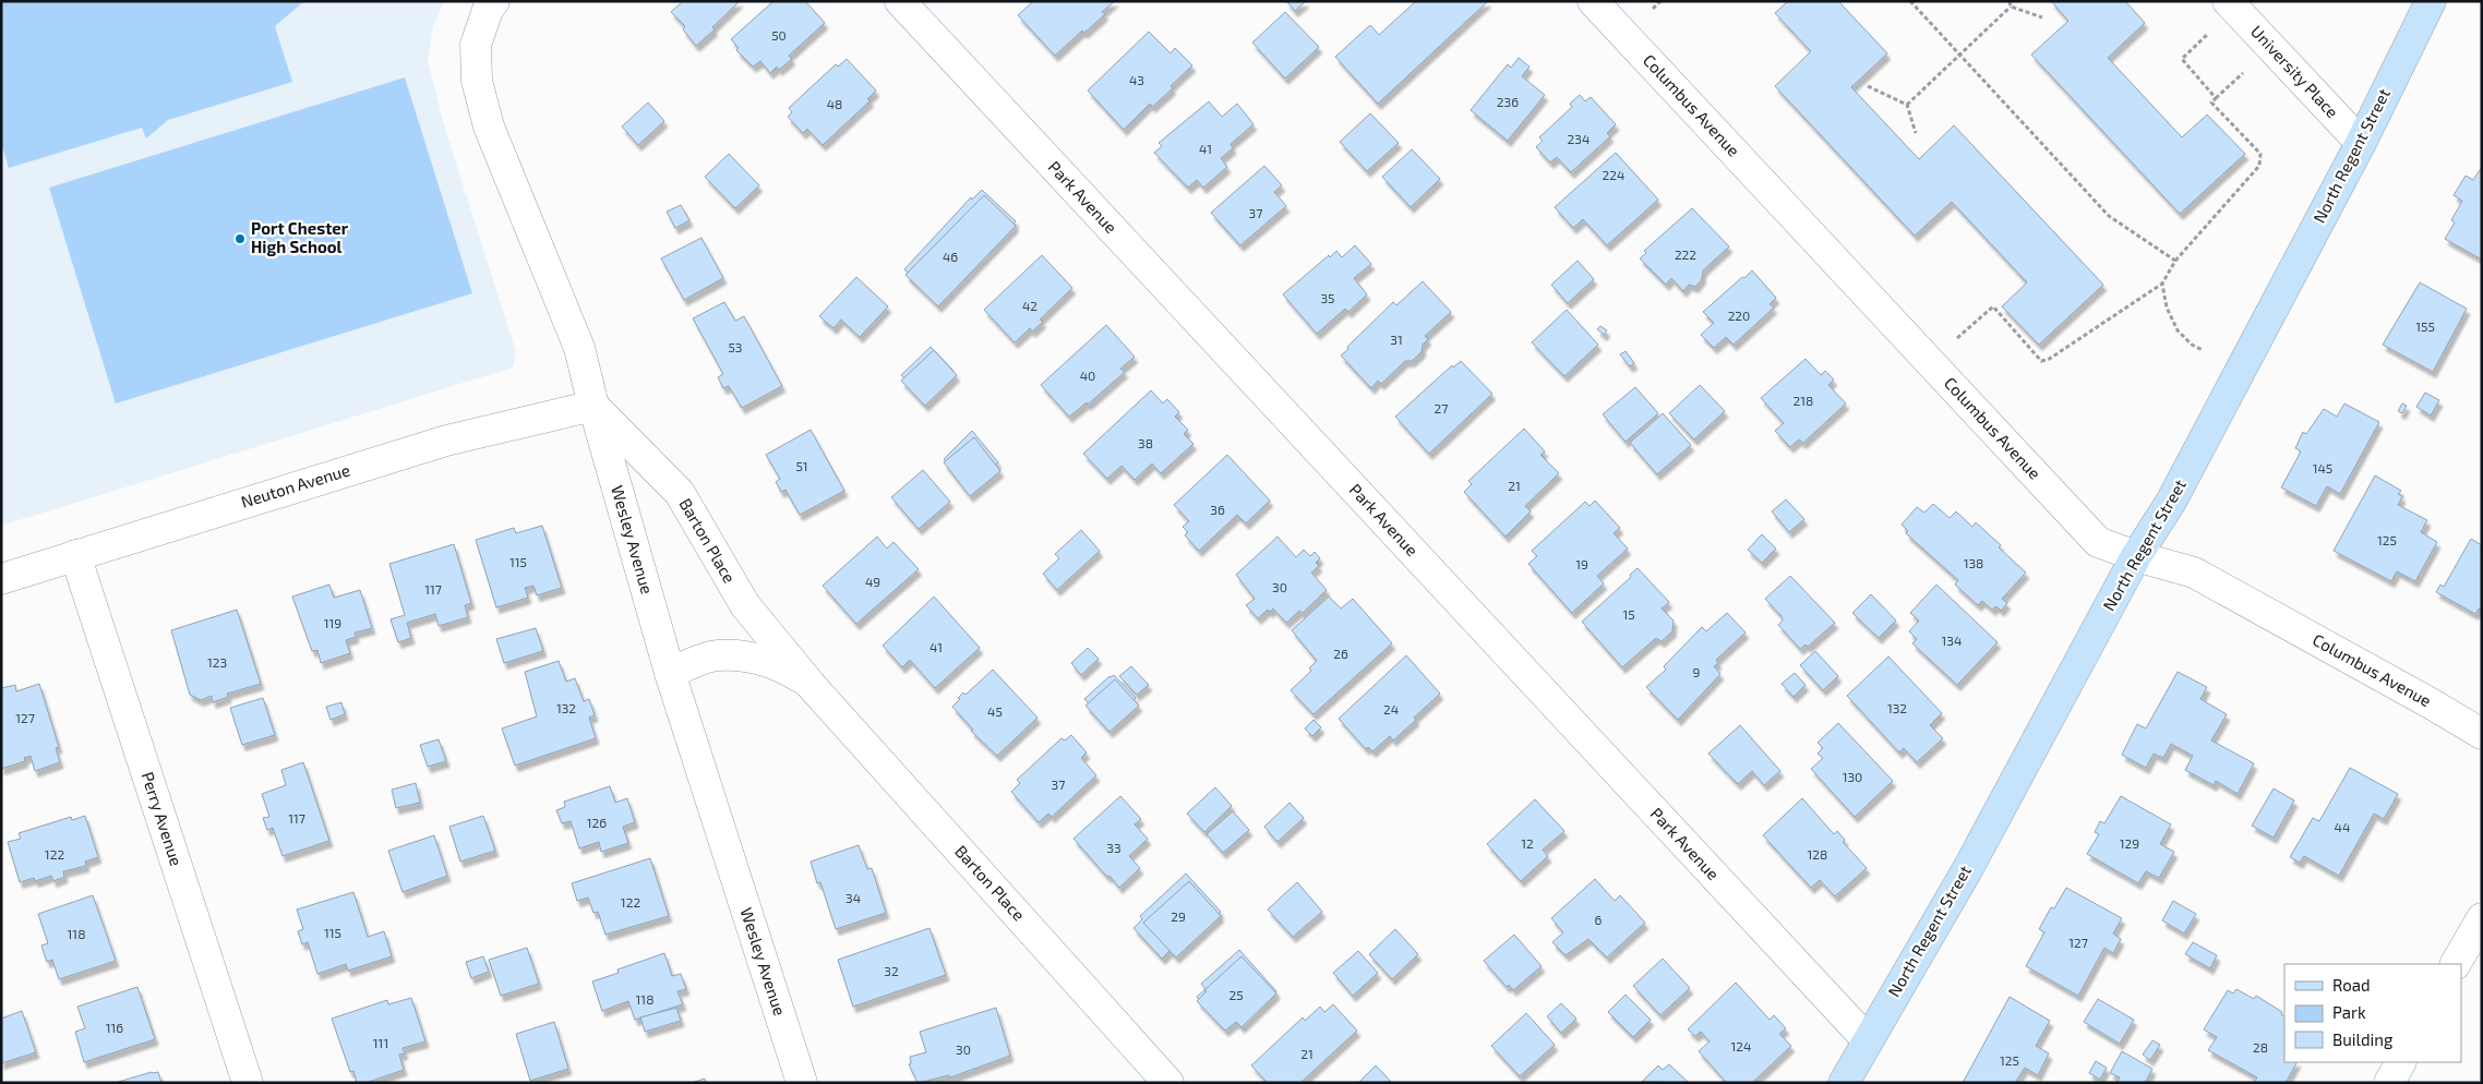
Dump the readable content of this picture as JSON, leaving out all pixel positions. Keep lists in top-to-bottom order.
{
  "streets": {
    "street": [
      "University Place",
      "Columbus Avenue",
      "North Regent Street",
      "Park Avenue",
      "Neuton Avenue",
      "Wesley Avenue",
      "Barton Place",
      "Perry Avenue"
    ]
  },
  "crossings": [
    ["University Place", "North Regent Street"],
    ["Columbus Avenue", "North Regent Street"],
    ["North Regent Street", "Park Avenue"],
    ["Neuton Avenue", "Wesley Avenue"],
    ["Neuton Avenue", "Barton Place"],
    ["Neuton Avenue", "Perry Avenue"],
    ["Wesley Avenue", "Barton Place"]
  ],
  "places": ["Port Chester High School"],
  "house_numbers": [
    "50",
    "43",
    "236",
    "48",
    "234",
    "41",
    "224",
    "37",
    "222",
    "46",
    "35",
    "42",
    "220",
    "155",
    "31",
    "53",
    "40",
    "218",
    "27",
    "38",
    "51",
    "145",
    "21",
    "36",
    "125",
    "115",
    "138",
    "19",
    "49",
    "30",
    "117",
    "15",
    "119",
    "134",
    "41",
    "26",
    "123",
    "9",
    "132",
    "132",
    "24",
    "45",
    "127",
    "130",
    "37",
    "117",
    "126",
    "44",
    "12",
    "129",
    "33",
    "122",
    "128",
    "34",
    "122",
    "29",
    "6",
    "115",
    "118",
    "127",
    "32",
    "25",
    "118",
    "116",
    "111",
    "124",
    "28",
    "30",
    "21",
    "125"
  ],
  "legend": ["Road", "Park", "Building"]
}
